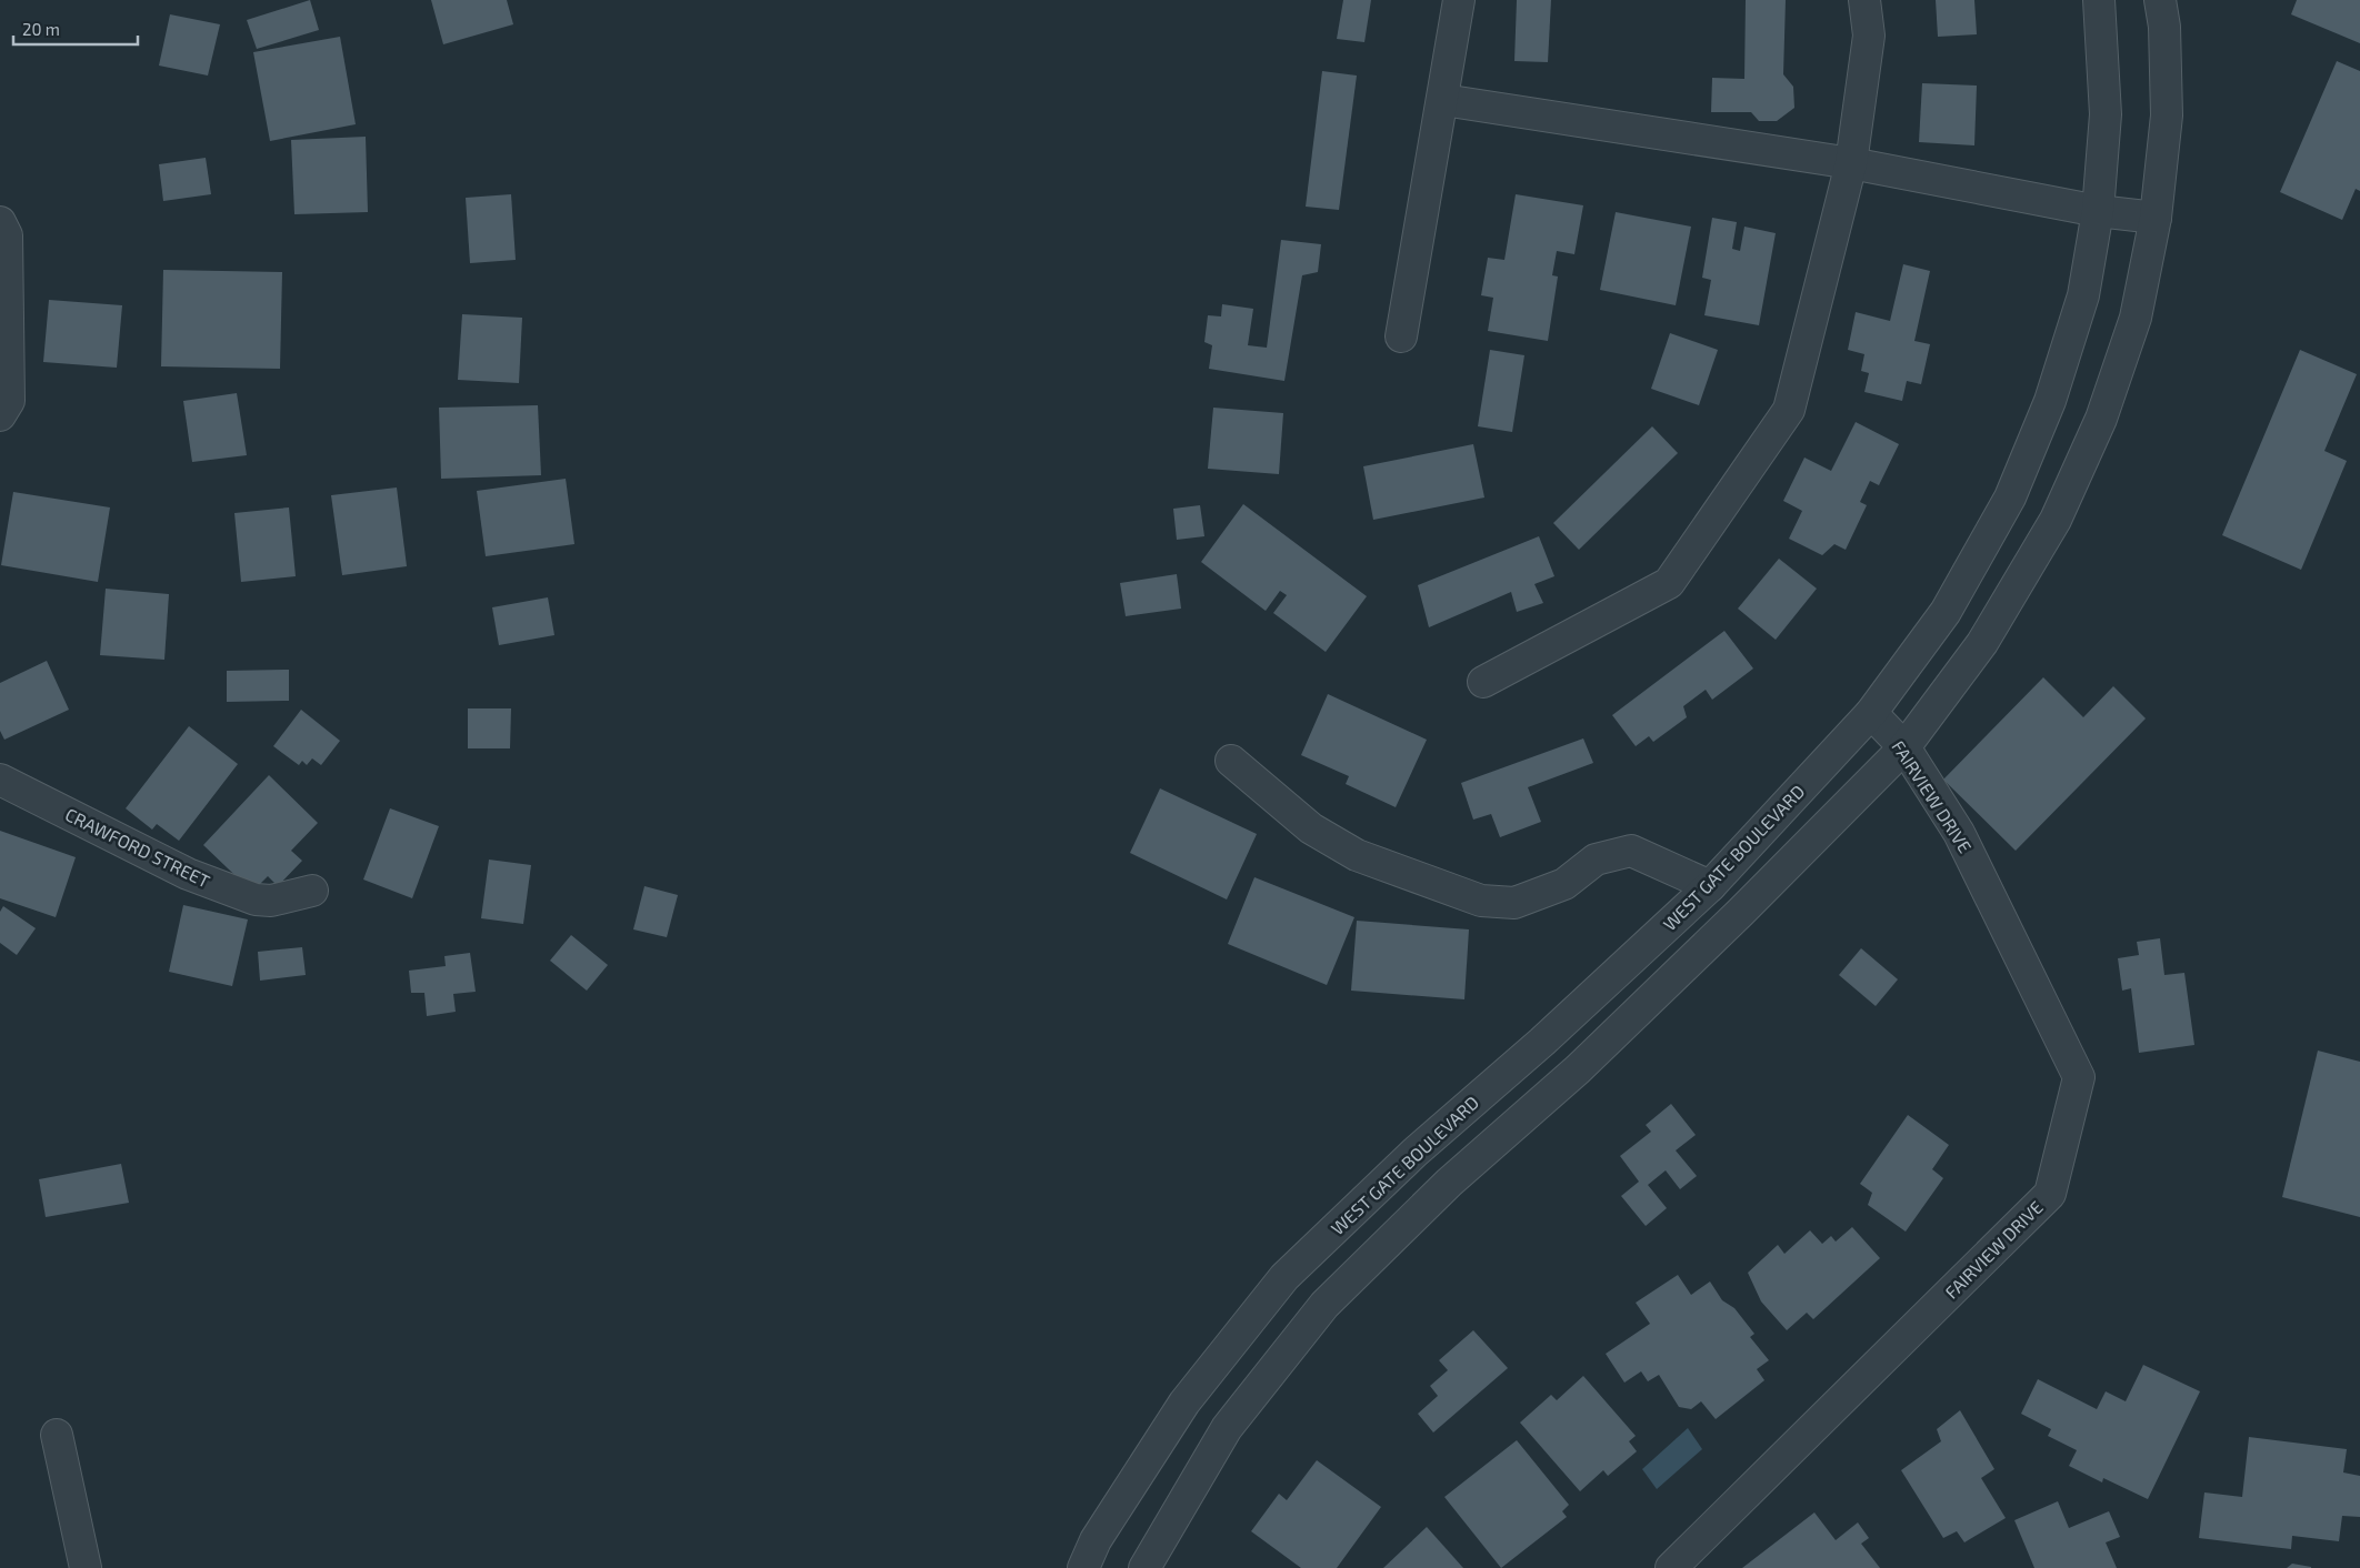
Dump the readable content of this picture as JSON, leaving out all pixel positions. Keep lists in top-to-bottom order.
{
  "streets": {
    "street": ["FAIRVIEW DRIVE", "CRAWFORD STREET", "WEST GATE BOULEVARD"]
  },
  "crossings": [
    ["FAIRVIEW DRIVE", "WEST GATE BOULEVARD"]
  ],
  "scale_bar": "20 m"
}
